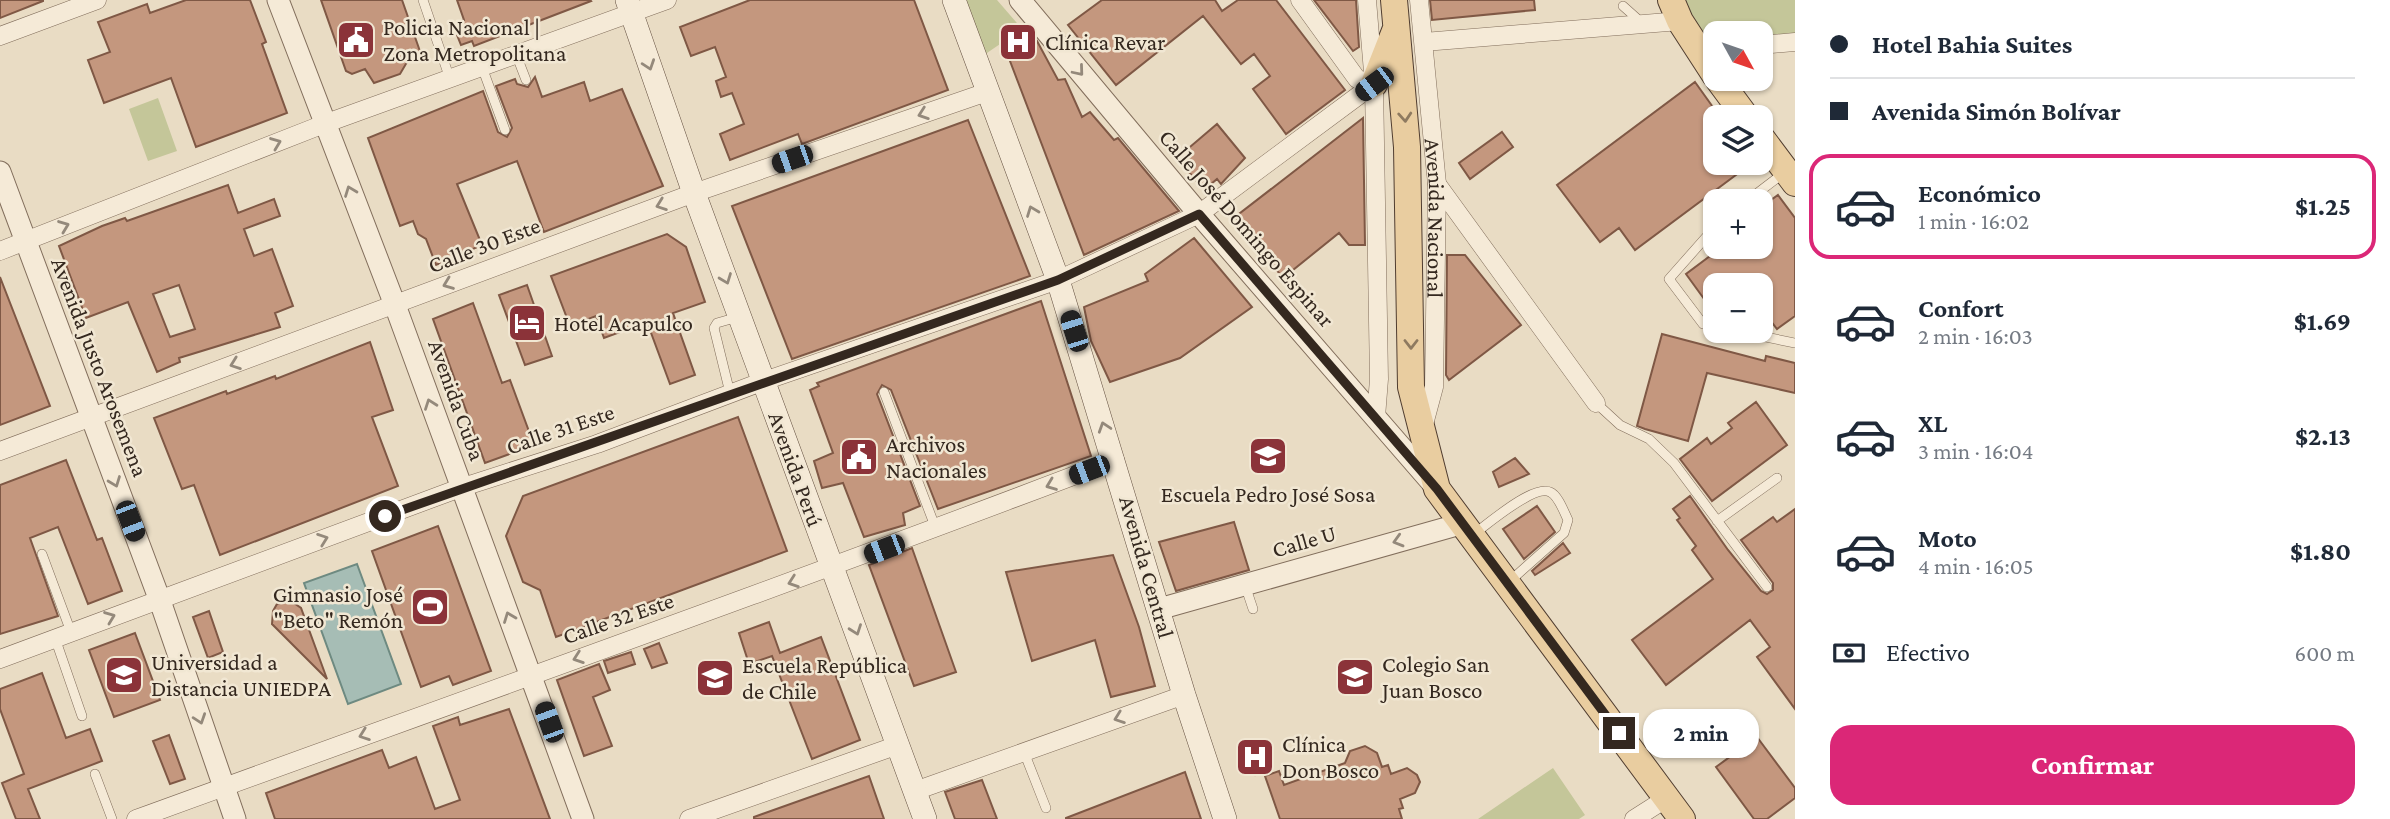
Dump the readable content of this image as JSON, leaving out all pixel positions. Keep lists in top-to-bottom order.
{
  "streets": {
    "main road": ["Avenida Nacional", "Avenida Perú", "Avenida Central"],
    "street": [
      "Calle José Domingo Espinar",
      "Calle 30 Este",
      "Avenida Justo Arosemena",
      "Avenida Cuba",
      "Calle 31 Este",
      "Calle U",
      "Calle 32 Este"
    ]
  },
  "crossings": [
    ["Avenida Nacional", "Calle José Domingo Espinar"],
    ["Avenida Nacional", "Calle U"],
    ["Calle José Domingo Espinar", "Calle 31 Este"],
    ["Calle 30 Este", "Avenida Justo Arosemena"],
    ["Calle 30 Este", "Avenida Cuba"],
    ["Calle 30 Este", "Avenida Perú"],
    ["Calle 30 Este", "Avenida Central"],
    ["Avenida Justo Arosemena", "Calle 31 Este"],
    ["Avenida Justo Arosemena", "Calle 32 Este"],
    ["Avenida Cuba", "Calle 31 Este"],
    ["Avenida Cuba", "Calle 32 Este"],
    ["Calle 31 Este", "Avenida Perú"],
    ["Calle 31 Este", "Avenida Central"],
    ["Avenida Perú", "Calle 32 Este"],
    ["Calle U", "Avenida Central"],
    ["Avenida Central", "Calle 32 Este"]
  ],
  "one_way": [
    "Calle José Domingo Espinar",
    "Calle 30 Este",
    "Avenida Justo Arosemena",
    "Avenida Cuba",
    "Avenida Perú",
    "Calle U",
    "Avenida Central",
    "Calle 32 Este"
  ],
  "places": {
    "public building": ["Policia Nacional | Zona Metropolitana", "Archivos Nacionales"],
    "hospital": ["Clínica Revar", "Clínica Don Bosco"],
    "hotel": ["Hotel Acapulco"],
    "school or university": [
      "Escuela Pedro José Sosa",
      "Universidad a Distancia UNIEDPA",
      "Colegio San Juan Bosco",
      "Escuela República de Chile"
    ],
    "sports": ["Gimnasio José \"Beto\" Remón"]
  },
  "north": "bottom right",
  "page": {
    "banner": ["Hotel Bahia Suites", "Avenida Simón Bolívar"],
    "map_buttons": ["+", "−"],
    "list": [
      {
        "name": "Económico",
        "note": "1 min · 16:02",
        "value": "$1.25"
      },
      {
        "name": "Confort",
        "note": "2 min · 16:03",
        "value": "$1.69"
      },
      {
        "name": "XL",
        "note": "3 min · 16:04",
        "value": "$2.13"
      },
      {
        "name": "Moto",
        "note": "4 min · 16:05",
        "value": "$1.80"
      }
    ],
    "pay": ["Efectivo", "600 m"],
    "bubble": "2 min",
    "buttons": "Confirmar"
  }
}
